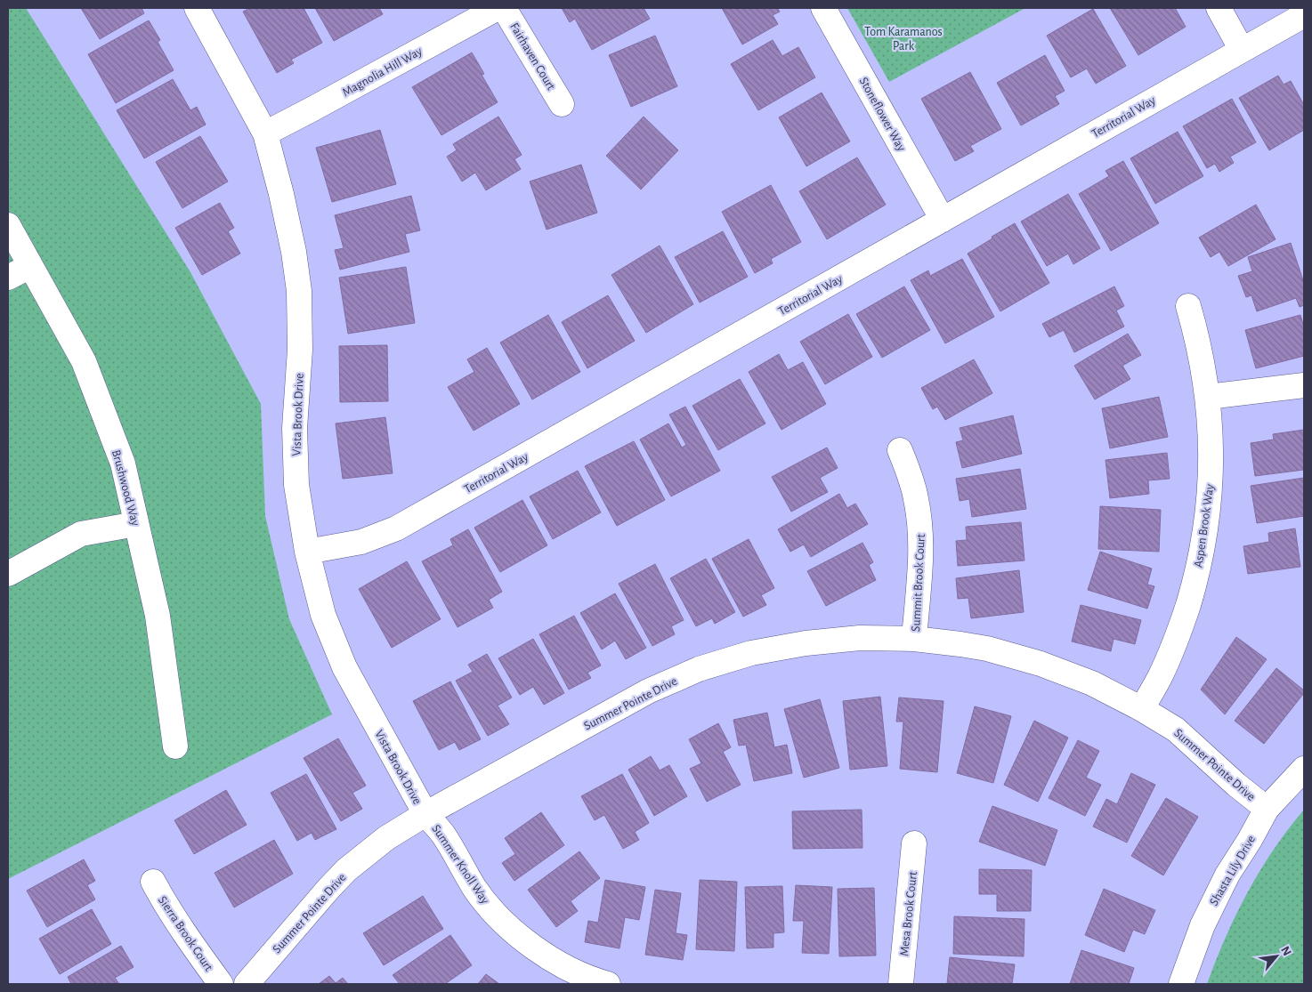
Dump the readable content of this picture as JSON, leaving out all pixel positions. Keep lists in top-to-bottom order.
{
  "streets": {
    "street": [
      "Fairhaven Court",
      "Magnolia Hill Way",
      "Stoneflower Way",
      "Territorial Way",
      "Vista Brook Drive",
      "Brushwood Way",
      "Aspen Brook Way",
      "Summit Brook Court",
      "Summer Pointe Drive",
      "Summer Knoll Way",
      "Shasta Lily Drive",
      "Mesa Brook Court",
      "Sierra Brook Court"
    ]
  },
  "crossings": [
    ["Magnolia Hill Way", "Vista Brook Drive"],
    ["Stoneflower Way", "Territorial Way"],
    ["Territorial Way", "Vista Brook Drive"],
    ["Vista Brook Drive", "Summer Pointe Drive"],
    ["Vista Brook Drive", "Summer Knoll Way"],
    ["Aspen Brook Way", "Summer Pointe Drive"],
    ["Summit Brook Court", "Summer Pointe Drive"],
    ["Summer Pointe Drive", "Summer Knoll Way"],
    ["Summer Pointe Drive", "Shasta Lily Drive"]
  ],
  "parks": ["Tom Karamanos Park"],
  "north": "top right"
}
